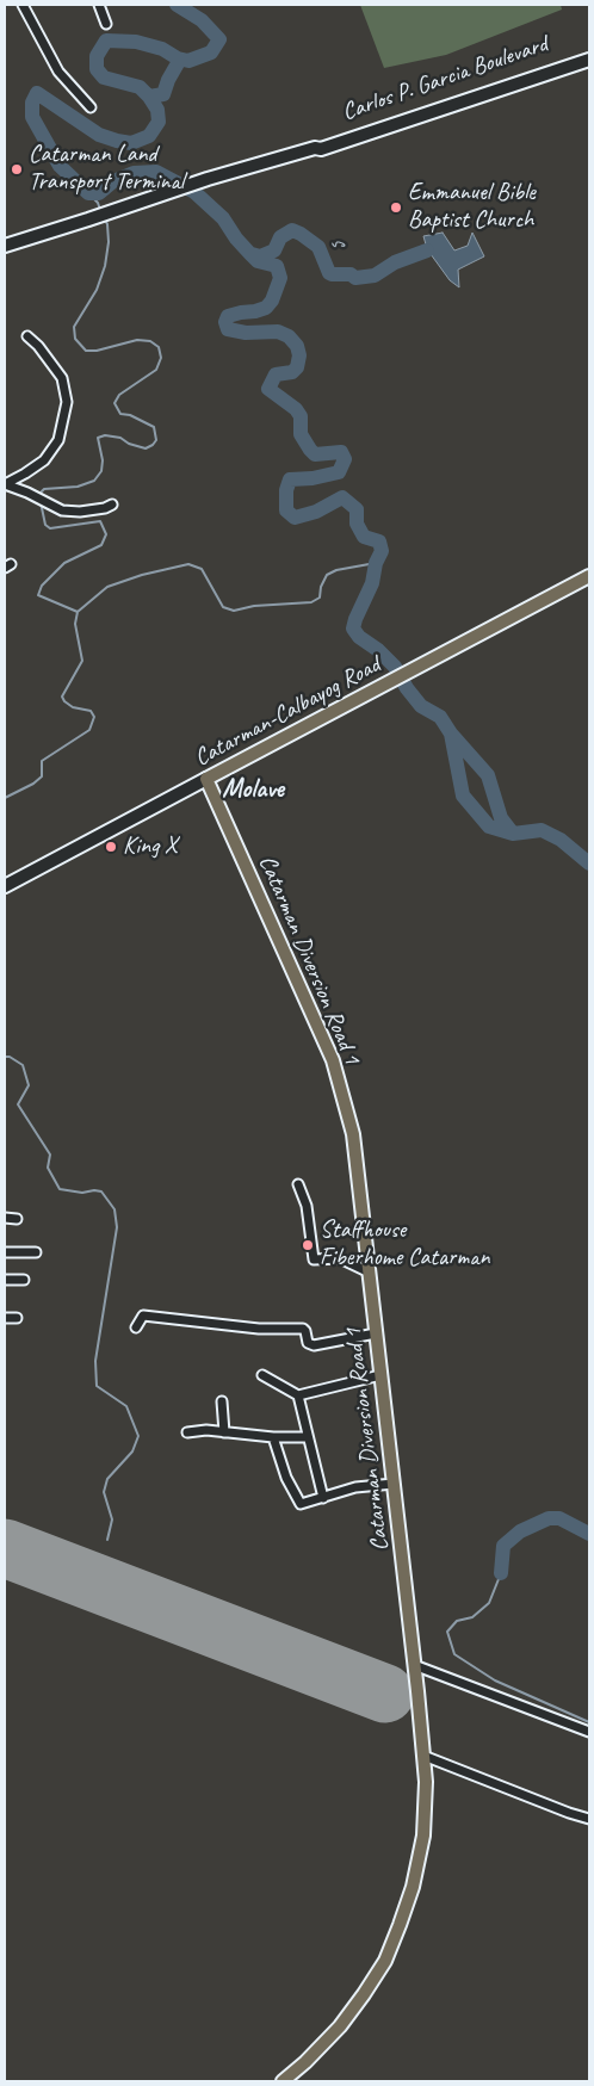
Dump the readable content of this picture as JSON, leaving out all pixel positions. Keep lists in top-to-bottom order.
{
  "streets": {
    "main road": ["Carlos P. Garcia Boulevard", "Catarman-Calbayog Road", "Catarman Diversion Road 1"]
  },
  "crossings": [
    ["Catarman-Calbayog Road", "Catarman Diversion Road 1"]
  ],
  "districts": ["Molave"],
  "water": ["s"],
  "places": [
    "Catarman Land Transport Terminal",
    "Emmanuel Bible Baptist Church",
    "King X",
    "Staffhouse Fiberhome Catarman"
  ]
}
